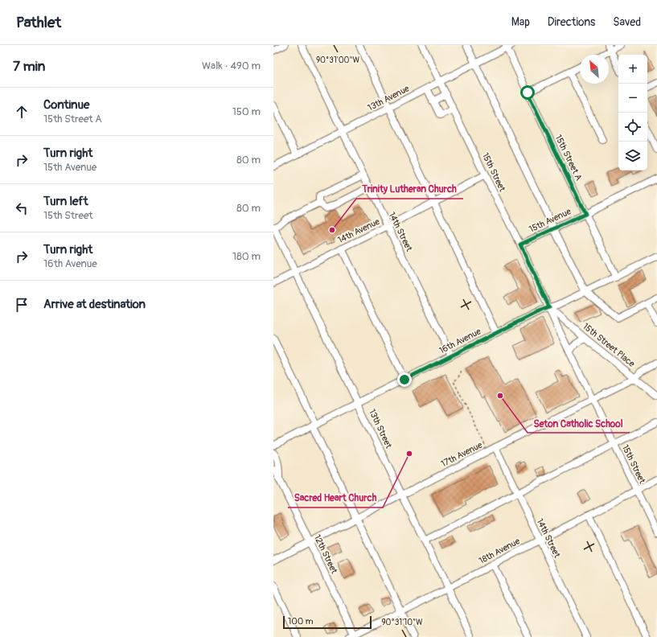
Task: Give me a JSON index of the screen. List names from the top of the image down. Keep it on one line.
{"streets":{"street":["13th Avenue","15th Street A","15th Street","15th Avenue","14th Avenue","14th Street","16th Avenue","15th Street Place","13th Street","17th Avenue","18th Avenue","12th Street"]},"crossings":[["13th Avenue","15th Street A"],["13th Avenue","15th Street"],["13th Avenue","14th Street"],["15th Street A","15th Avenue"],["15th Street A","16th Avenue"],["15th Street","15th Avenue"],["15th Street","14th Avenue"],["15th Street","16th Avenue"],["15th Street","15th Street Place"],["15th Street","17th Avenue"],["15th Street","18th Avenue"],["14th Avenue","14th Street"],["14th Avenue","13th Street"],["14th Street","16th Avenue"],["14th Street","17th Avenue"],["14th Street","18th Avenue"],["16th Avenue","15th Street Place"],["16th Avenue","13th Street"],["15th Street Place","17th Avenue"],["13th Street","17th Avenue"],["13th Street","18th Avenue"],["17th Avenue","12th Street"],["18th Avenue","12th Street"]],"places":["Trinity Lutheran Church","Seton Catholic School","Sacred Heart Church"],"scale_bar":"100 m","north":"top left","page":{"header":"Pathlet","nav":["Map","Directions","Saved"],"heading":["7 min","Walk · 490 m"],"map_buttons":["+","−"],"list":[["Continue","15th Street A","150 m"],["Turn right","15th Avenue","80 m"],["Turn left","15th Street","80 m"],["Turn right","16th Avenue","180 m"],"Arrive at destination"],"scale":"100 m"},"coordinates":["90°31'00\"W","90°31'10\"W"]}
